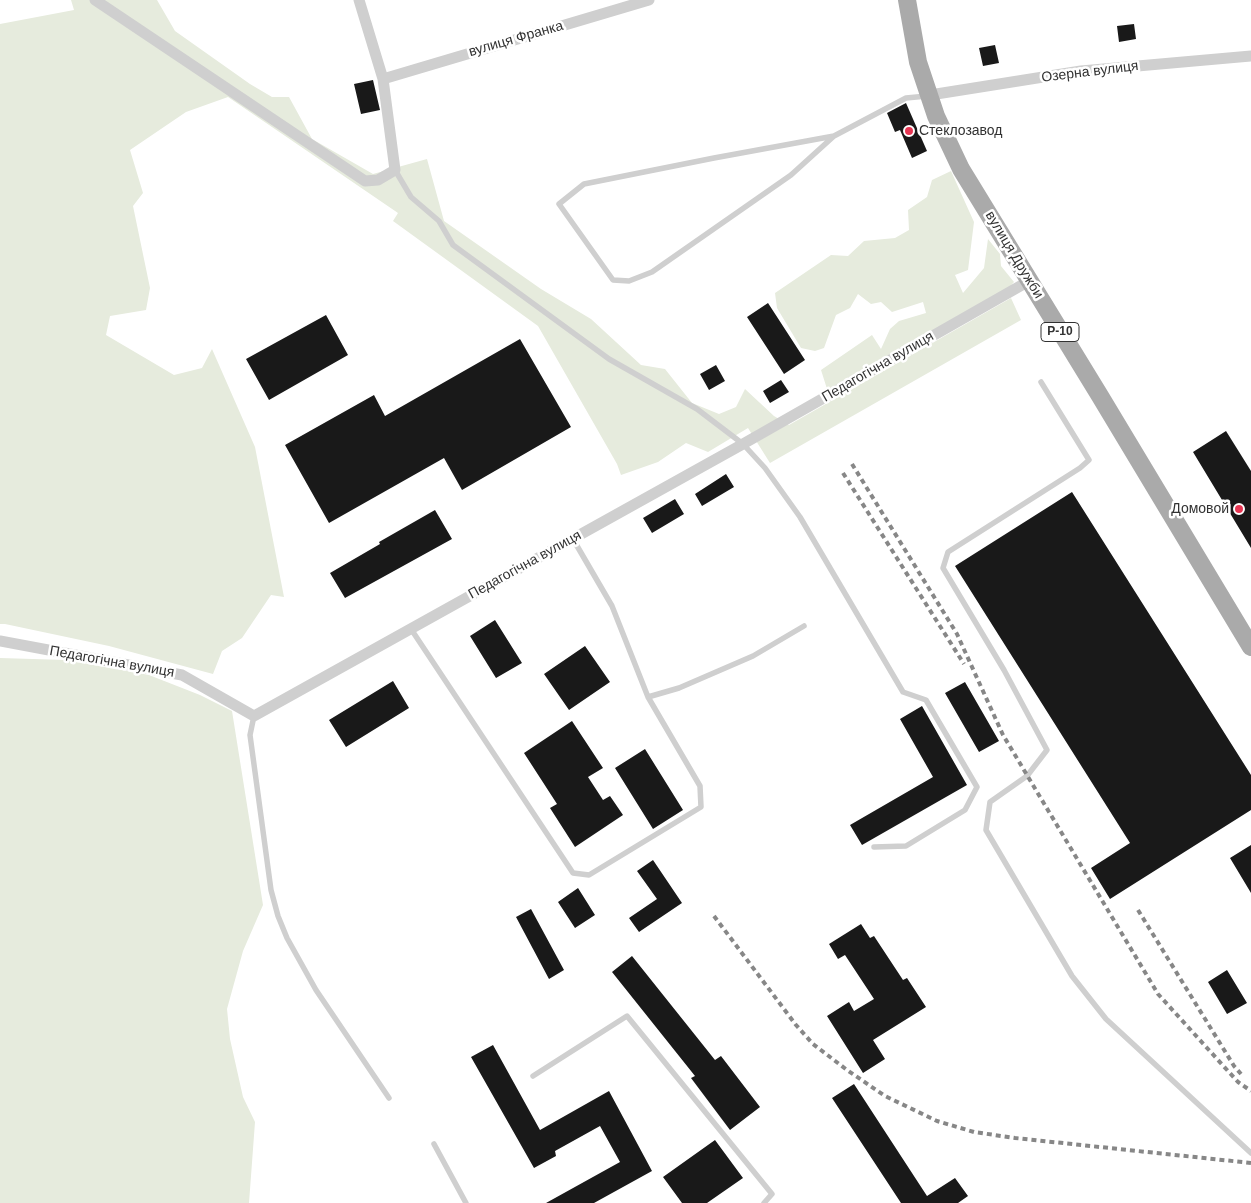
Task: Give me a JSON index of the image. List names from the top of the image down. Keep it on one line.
{"streets":{"main road":["вулиця Дружби","Р-10"],"street":["вулиця Франка","Озерна вулиця","Педагогічна вулиця"]},"crossings":[["Озерна вулиця","вулиця Дружби"],["вулиця Дружби","Педагогічна вулиця"]],"places":["Стеклозавод","Домовой"]}
